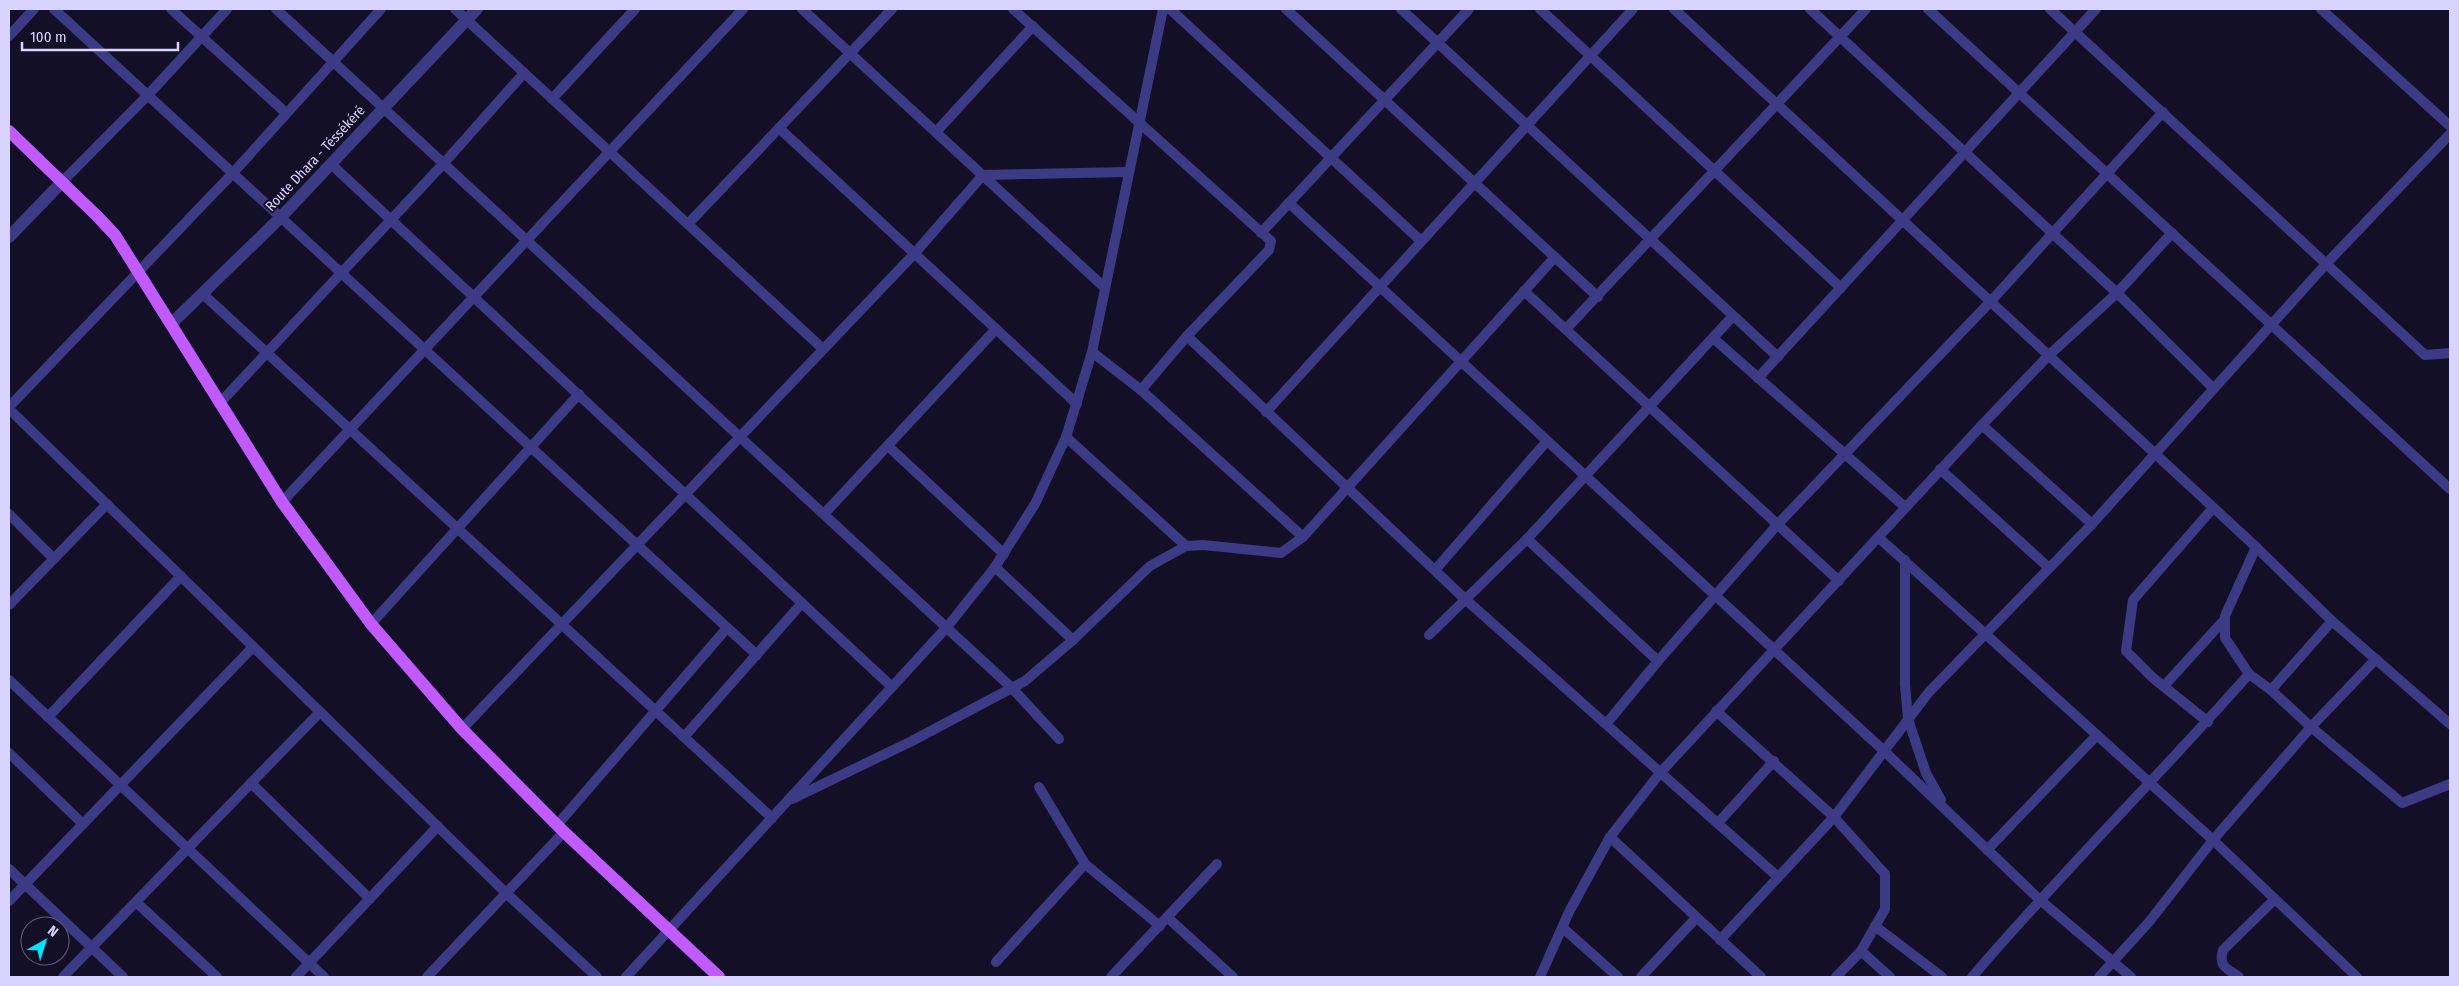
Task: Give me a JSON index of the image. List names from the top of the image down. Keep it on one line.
{"streets":{"street":["Route Dhara - Téssékéré"]},"scale_bar":"100 m","north":"top right"}
